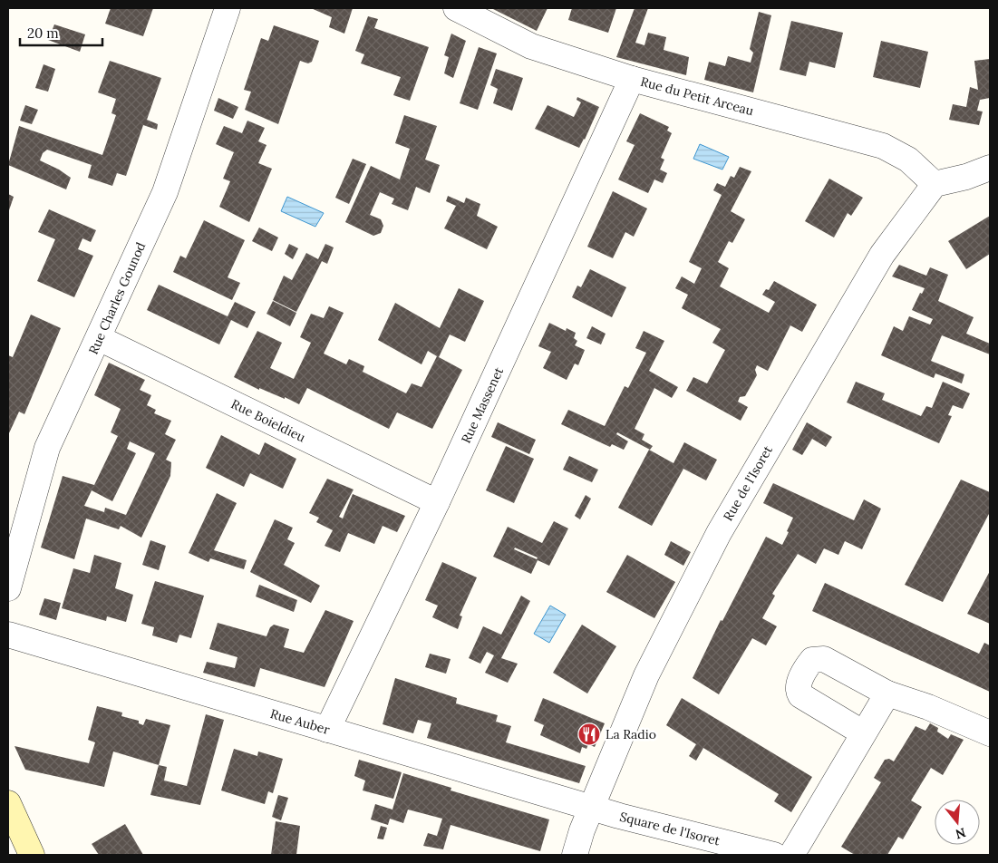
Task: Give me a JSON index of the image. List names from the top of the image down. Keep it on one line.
{"streets":{"street":["Rue du Petit Arceau","Rue Charles Gounod","Rue Massenet","Rue Boieldieu","Rue de l'Isoret","Rue Auber","Square de l'Isoret"]},"crossings":[["Rue du Petit Arceau","Rue Massenet"],["Rue du Petit Arceau","Rue de l'Isoret"],["Rue Charles Gounod","Rue Boieldieu"],["Rue Massenet","Rue Boieldieu"],["Rue Massenet","Rue Auber"],["Rue de l'Isoret","Rue Auber"],["Rue de l'Isoret","Square de l'Isoret"],["Rue Auber","Square de l'Isoret"]],"places":{"restaurant":["La Radio"]},"scale_bar":"20 m","north":"bottom"}
